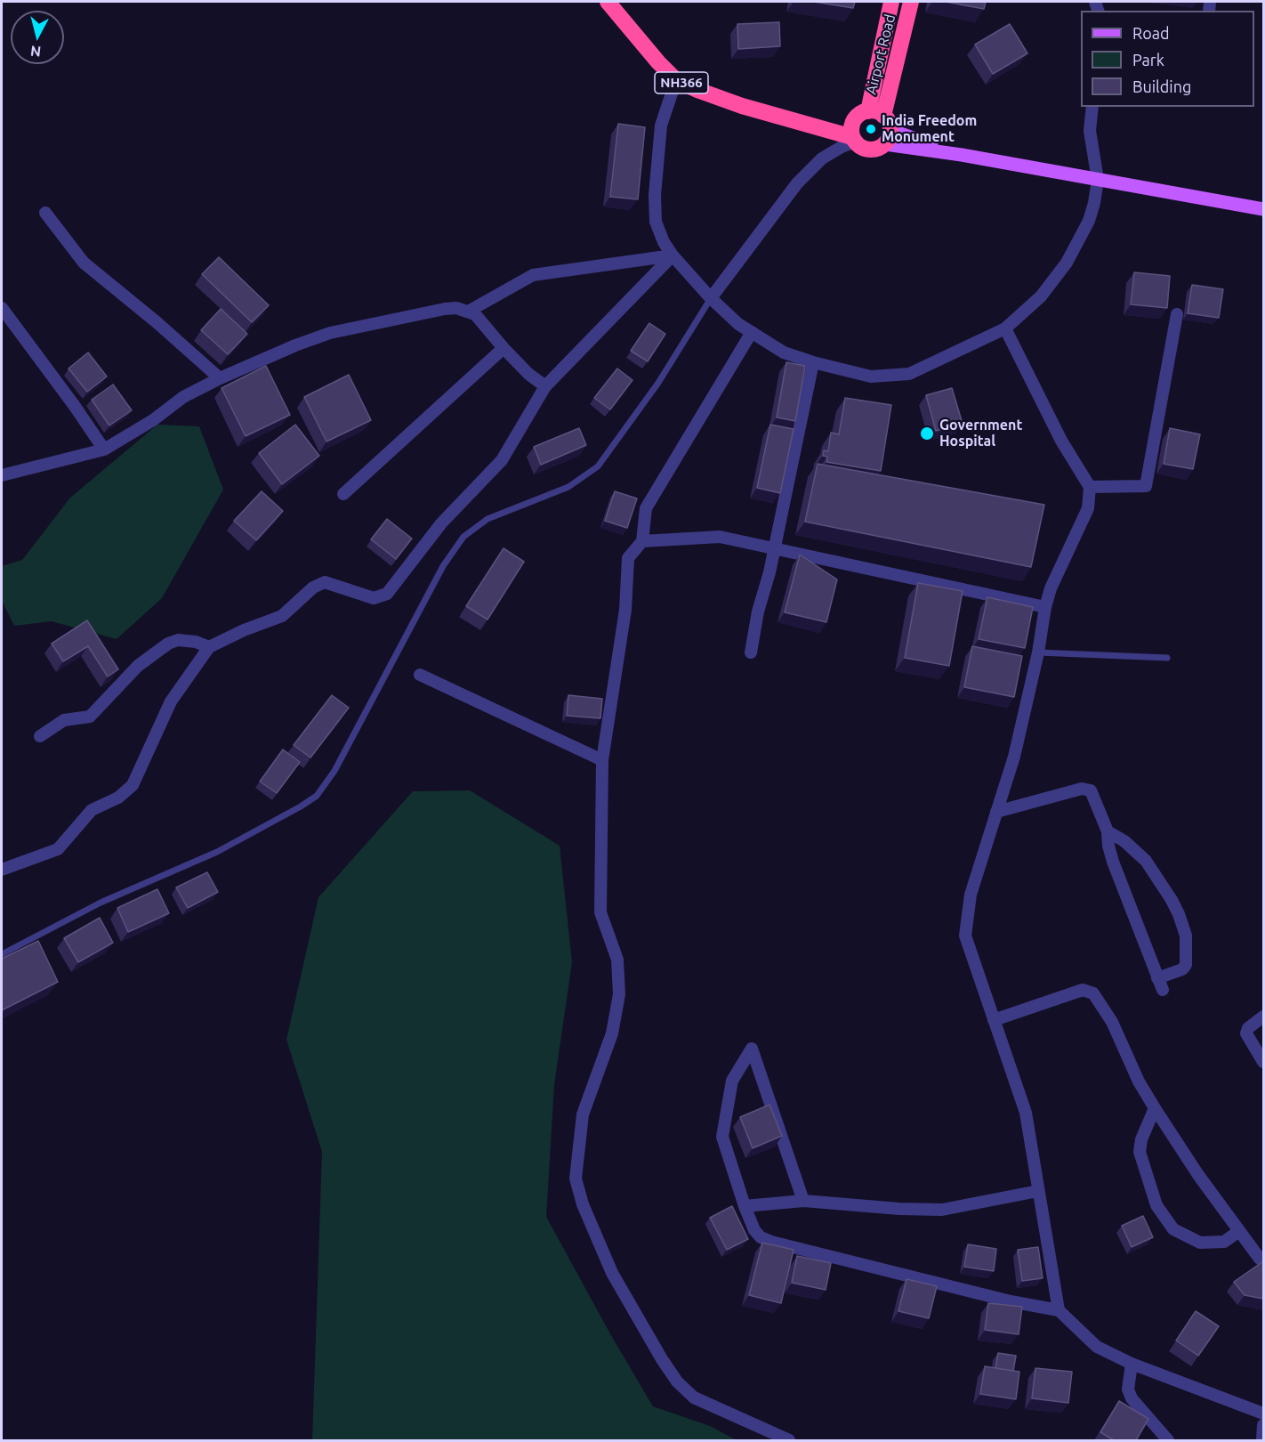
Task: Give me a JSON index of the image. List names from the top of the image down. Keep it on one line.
{"streets":{"highway":["Airport Road","NH366"]},"crossings":[["Airport Road","NH366"]],"places":["India Freedom Monument","Government Hospital"],"legend":["Road","Park","Building"],"north":"bottom"}
